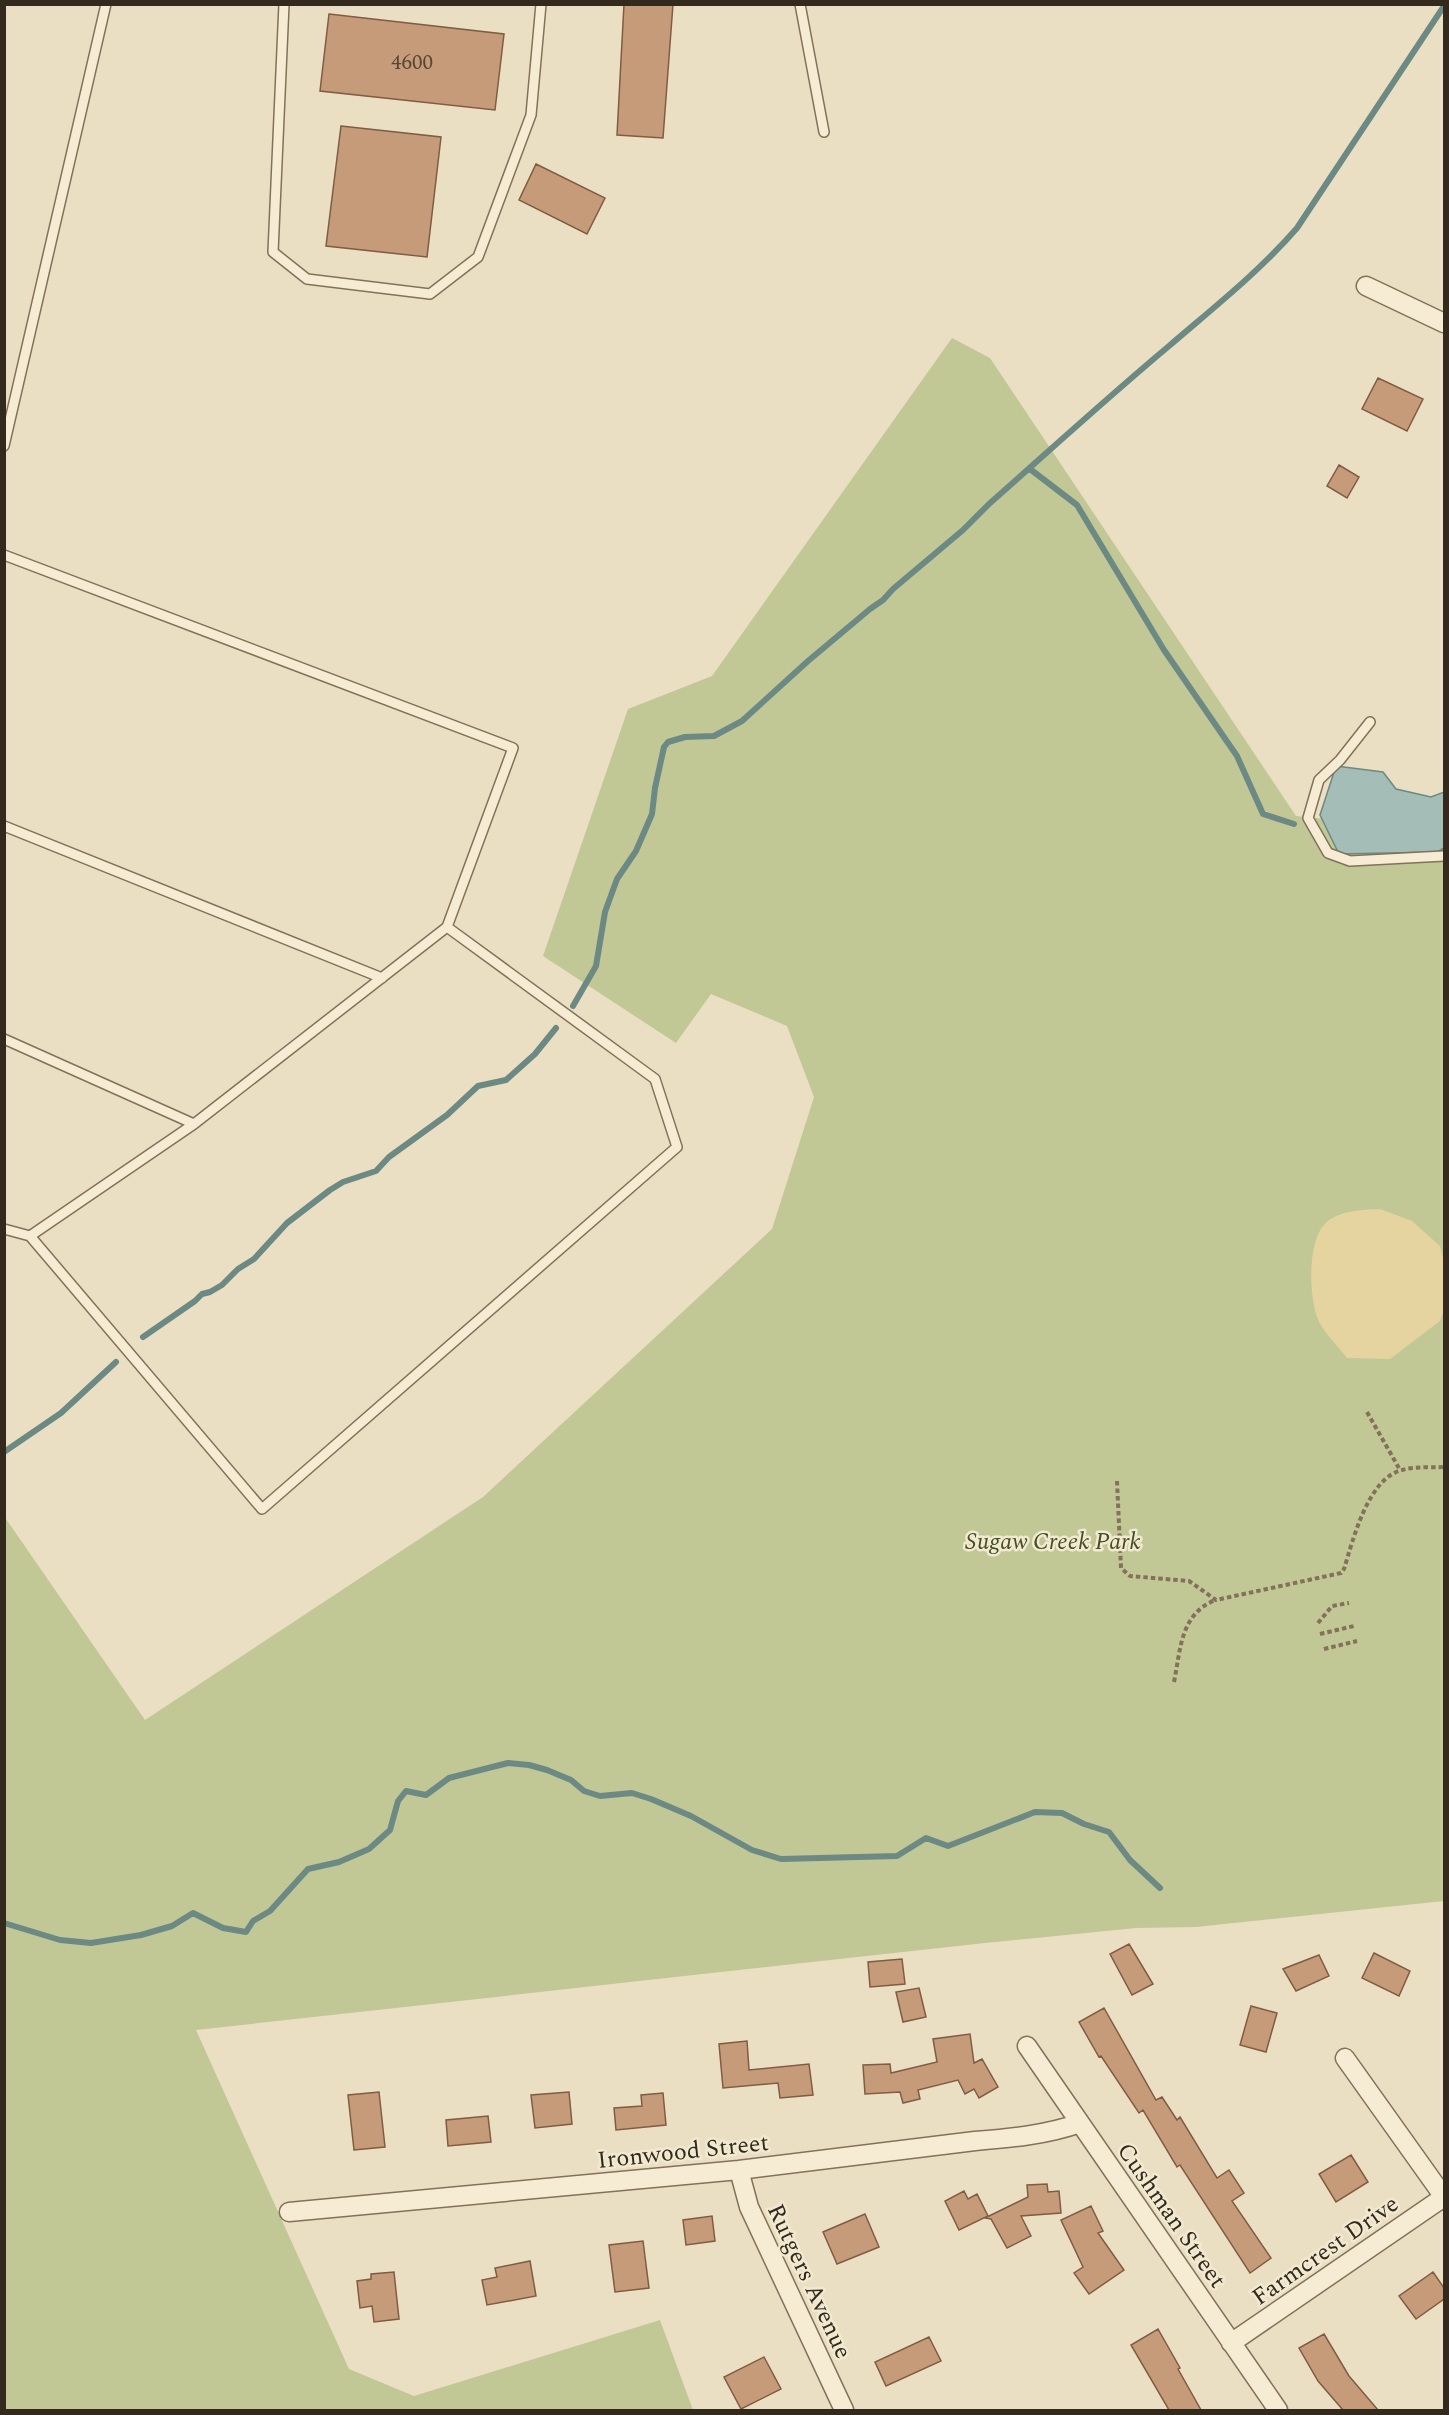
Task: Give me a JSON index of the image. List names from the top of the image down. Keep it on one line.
{"streets":{"street":["Ironwood Street","Cushman Street","Farmcrest Drive","Rutgers Avenue"]},"crossings":[["Ironwood Street","Cushman Street"],["Ironwood Street","Rutgers Avenue"],["Cushman Street","Farmcrest Drive"]],"parks":["Sugaw Creek Park"],"house_numbers":["4600"]}
